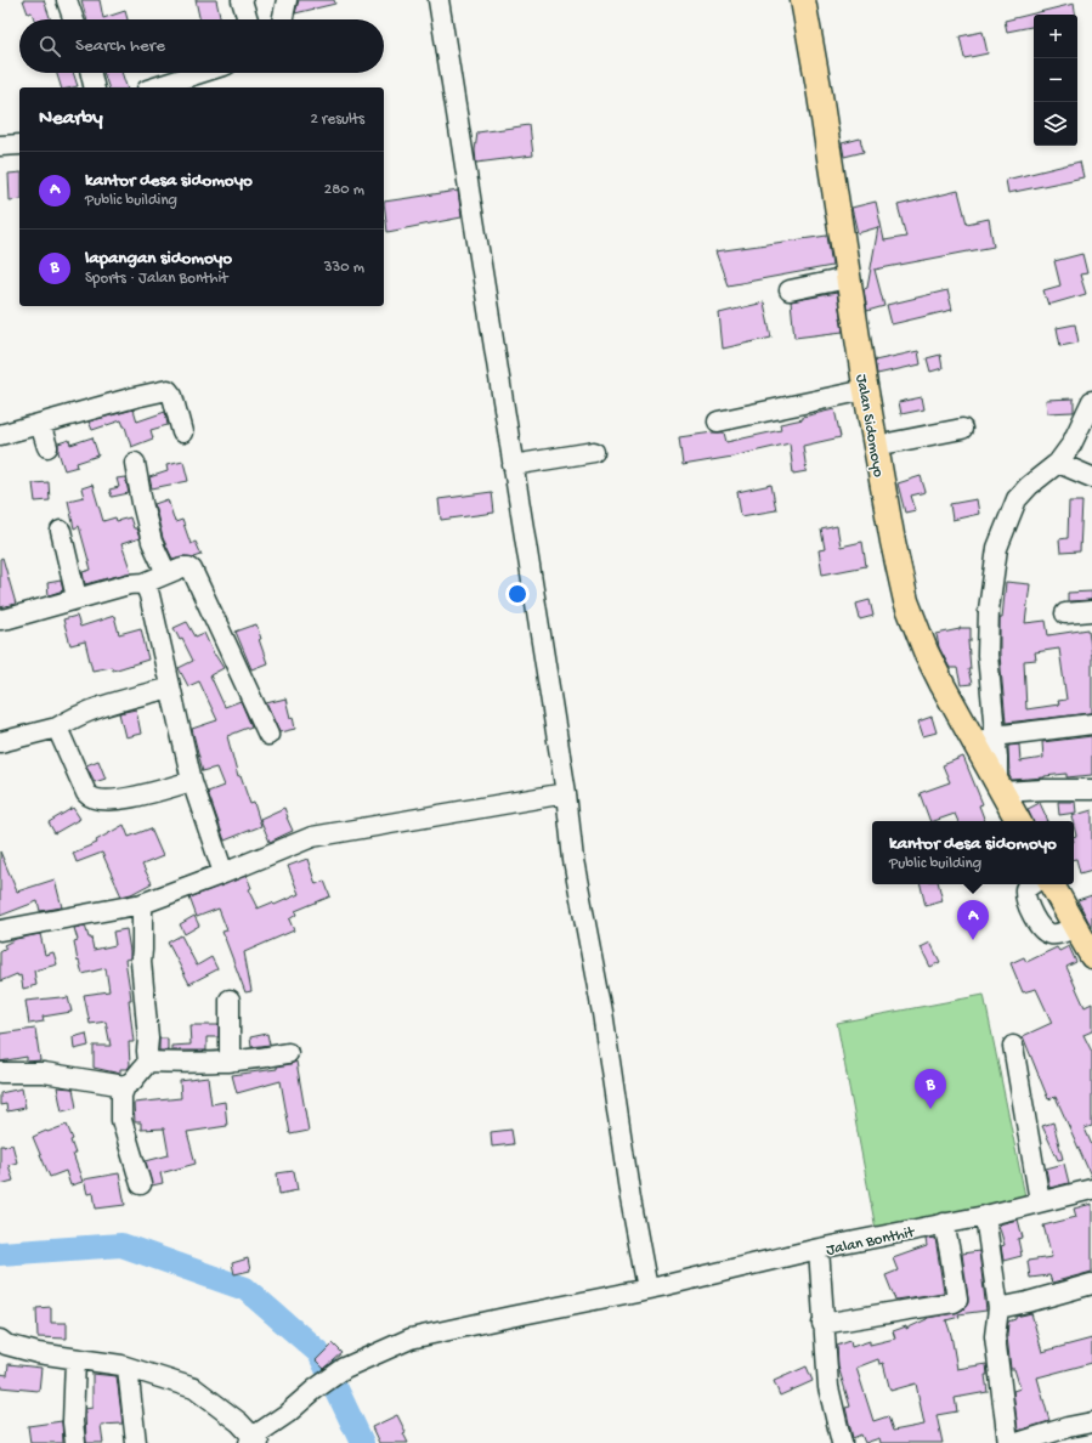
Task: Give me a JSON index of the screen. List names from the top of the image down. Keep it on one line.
{"streets":{"main road":["Jalan Sidomoyo"],"street":["Jalan Bonthit"]},"page":{"map_buttons":["+","−"],"search":"Search here","heading":["Nearby","2 results"],"list":[{"mark":"A","name":"kantor desa sidomoyo","note":"Public building","value":"280 m"},{"mark":"B","name":"lapangan sidomoyo","note":"Sports · Jalan Bonthit","value":"330 m"}],"popup":["kantor desa sidomoyo","Public building"],"pins":["A","B"]}}
